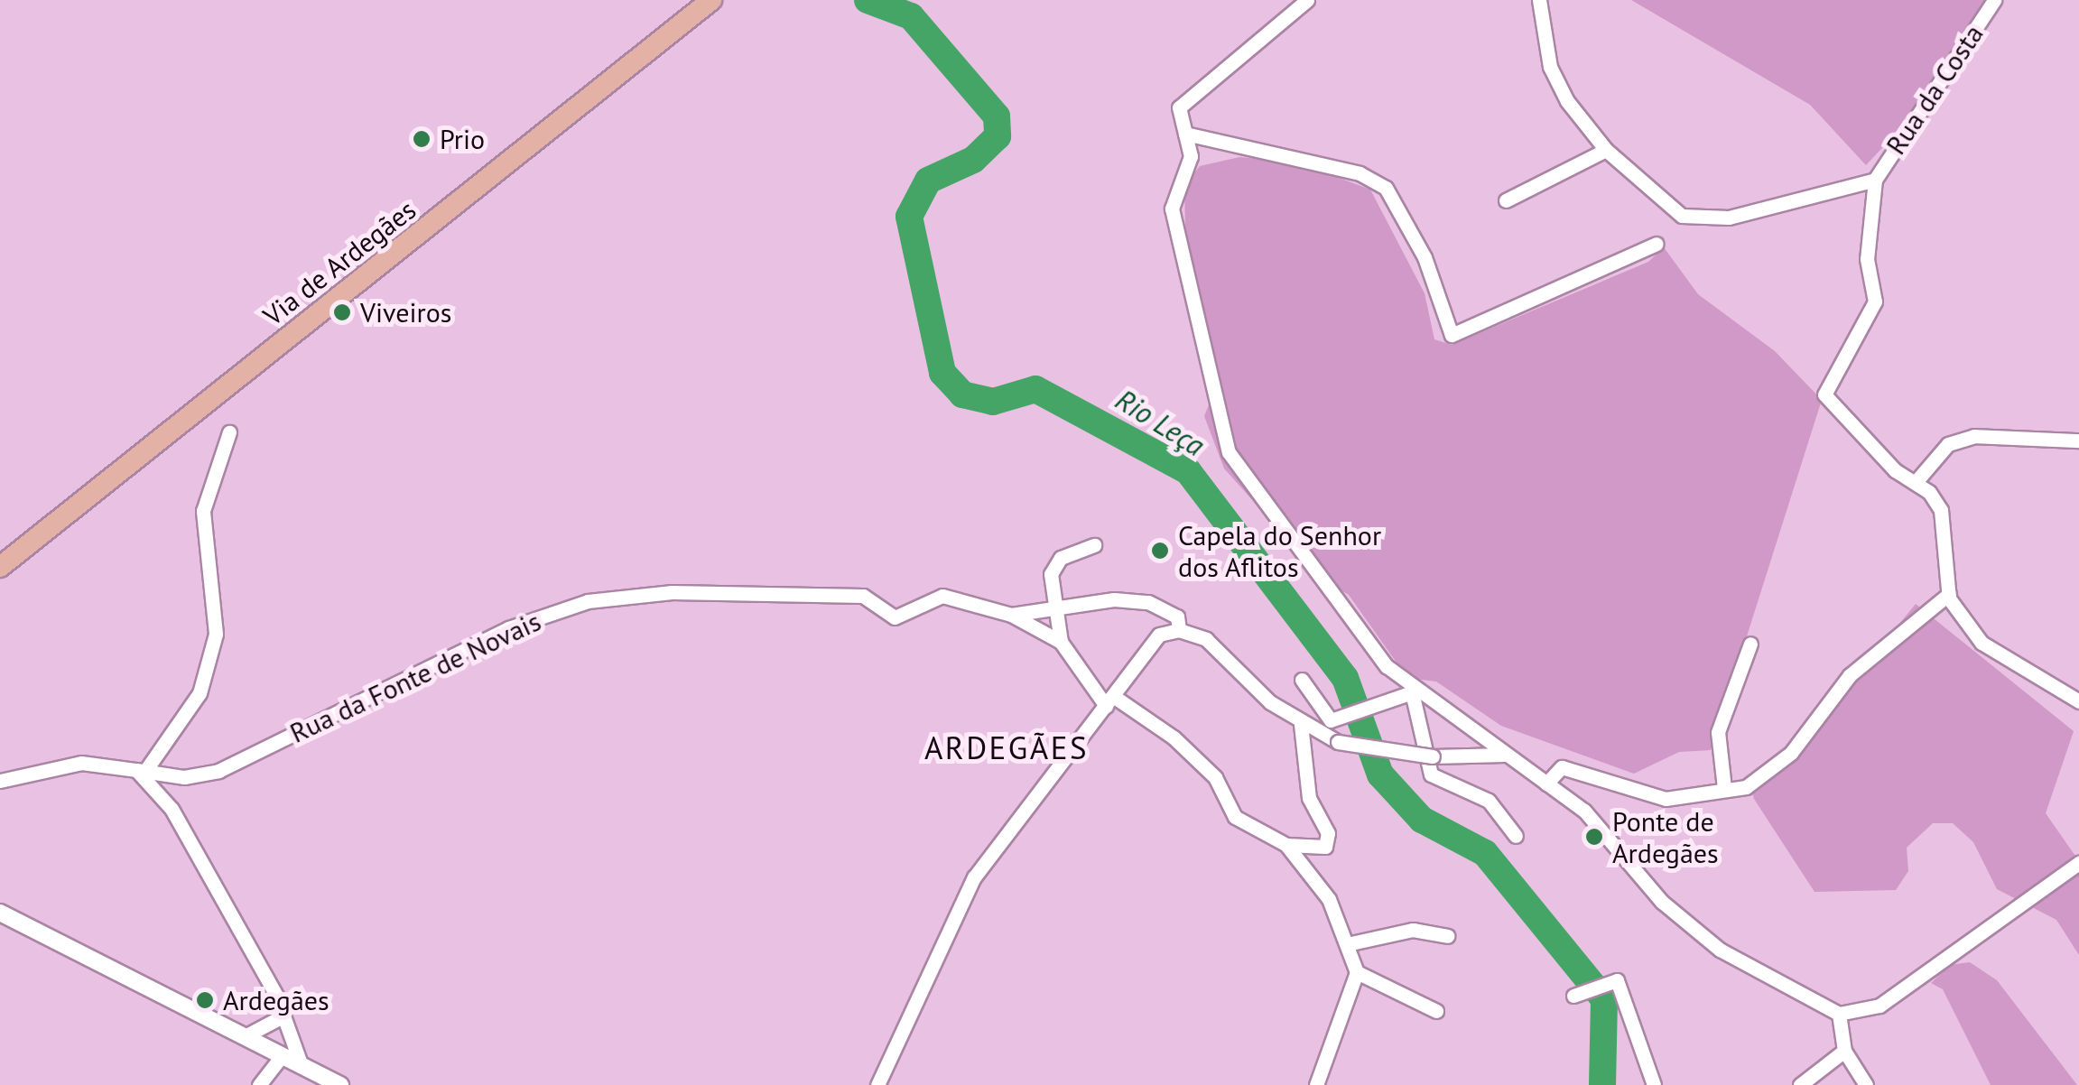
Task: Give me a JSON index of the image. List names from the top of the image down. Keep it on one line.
{"streets":{"main road":["Via de Ardegães"],"street":["Rua da Costa","Rua da Fonte de Novais"]},"districts":["ARDEGÃES"],"water":["Rio Leça"],"places":["Prio","Viveiros","Capela do Senhor dos Aflitos","Ponte de Ardegães","Ardegães"]}
